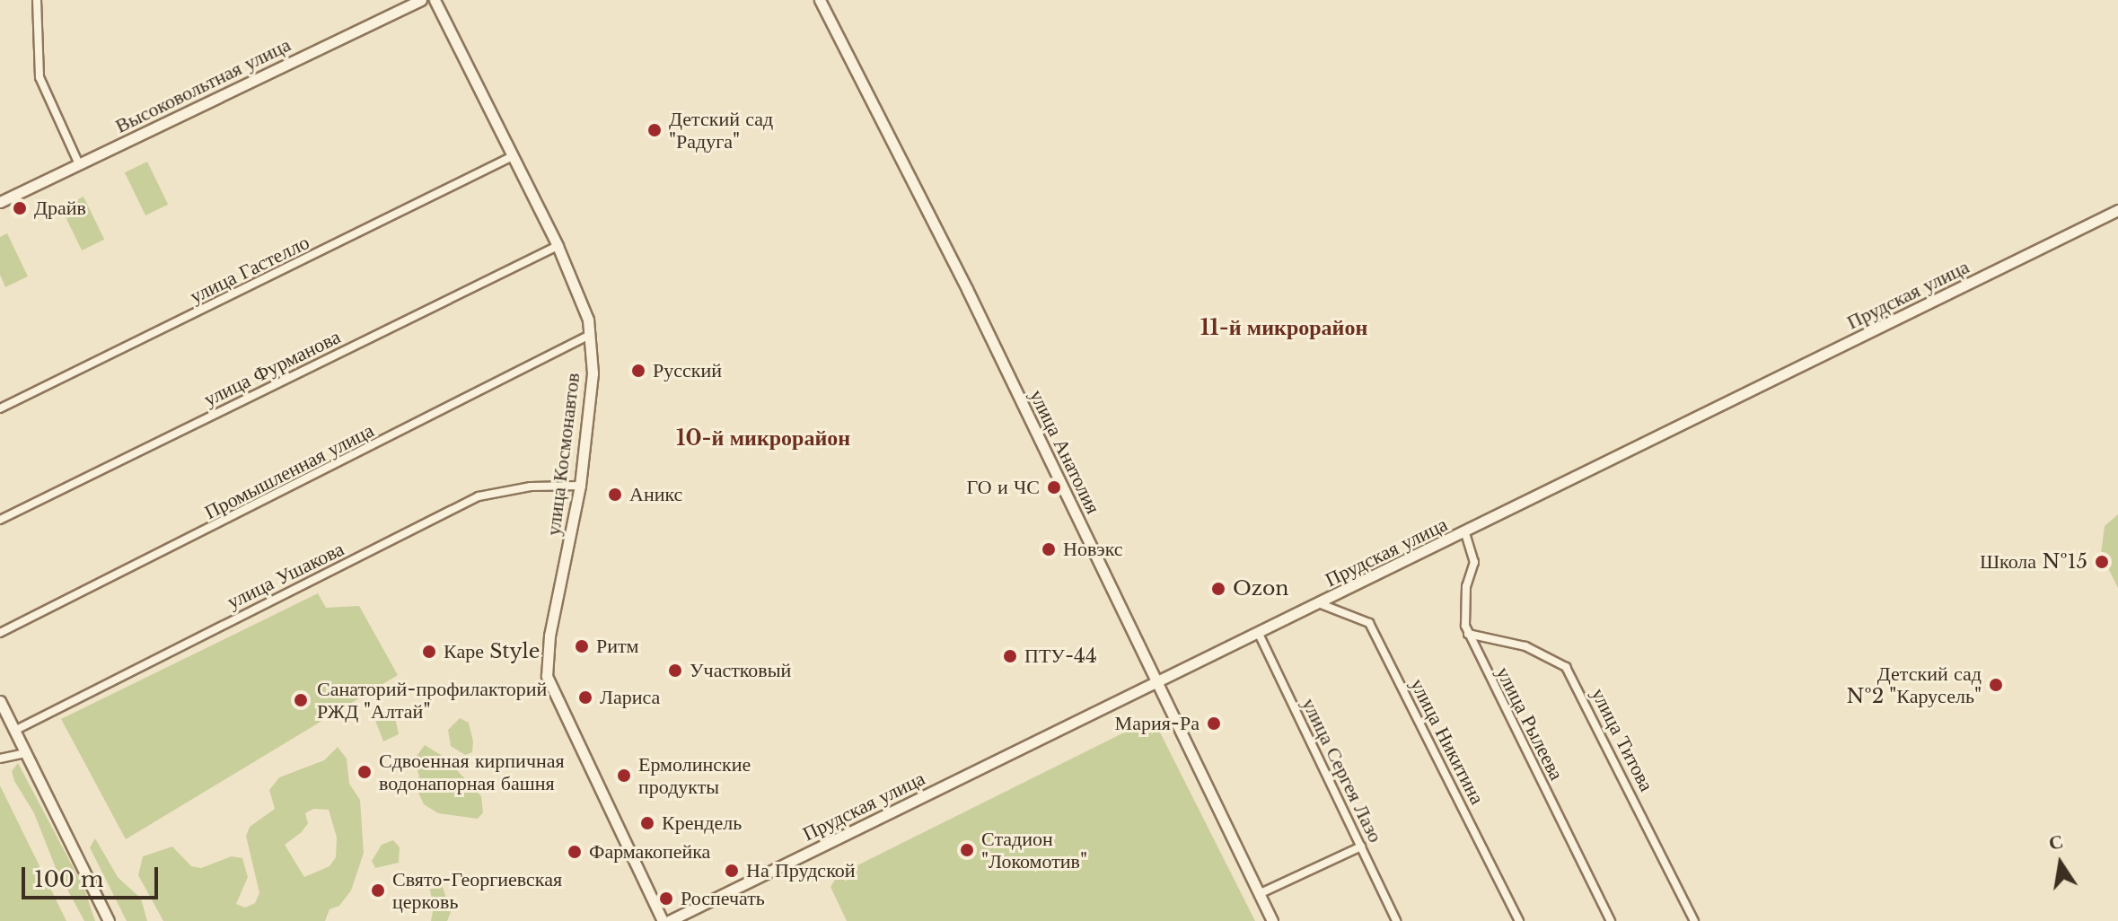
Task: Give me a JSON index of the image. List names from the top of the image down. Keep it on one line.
{"streets":{"street":["Высоковольтная улица","улица Гастелло","Прудская улица","улица Фурманова","улица Анатолия","улица Космонавтов","Промышленная улица","улица Ушакова","улица Рылеева","улица Титова","улица Никитина","улица Сергея Лазо"]},"crossings":[["улица Гастелло","улица Космонавтов"],["Прудская улица","улица Анатолия"],["Прудская улица","улица Рылеева"],["Прудская улица","улица Никитина"],["Прудская улица","улица Сергея Лазо"],["улица Фурманова","улица Космонавтов"],["улица Космонавтов","Промышленная улица"],["улица Космонавтов","улица Ушакова"],["улица Рылеева","улица Титова"]],"districts":["11-й микрорайон","10-й микрорайон"],"places":["Детский сад \"Радуга\"","Драйв","Русский","ГО и ЧС","Аникс","Новэкс","Школа №15","Ozon","Ритм","Каре Style","ПТУ-44","Участковый","Детский сад №2 \"Карусель\"","Лариса","Санаторий-профилакторий РЖД \"Алтай\"","Мария-Ра","Сдвоенная кирпичная водонапорная башня","Ермолинские продукты","Крендель","Стадион \"Локомотив\"","Фармакопейка","На Прудской","Свято-Георгиевская церковь","Роспечать"],"scale_bar":"100 m","north":"top"}
